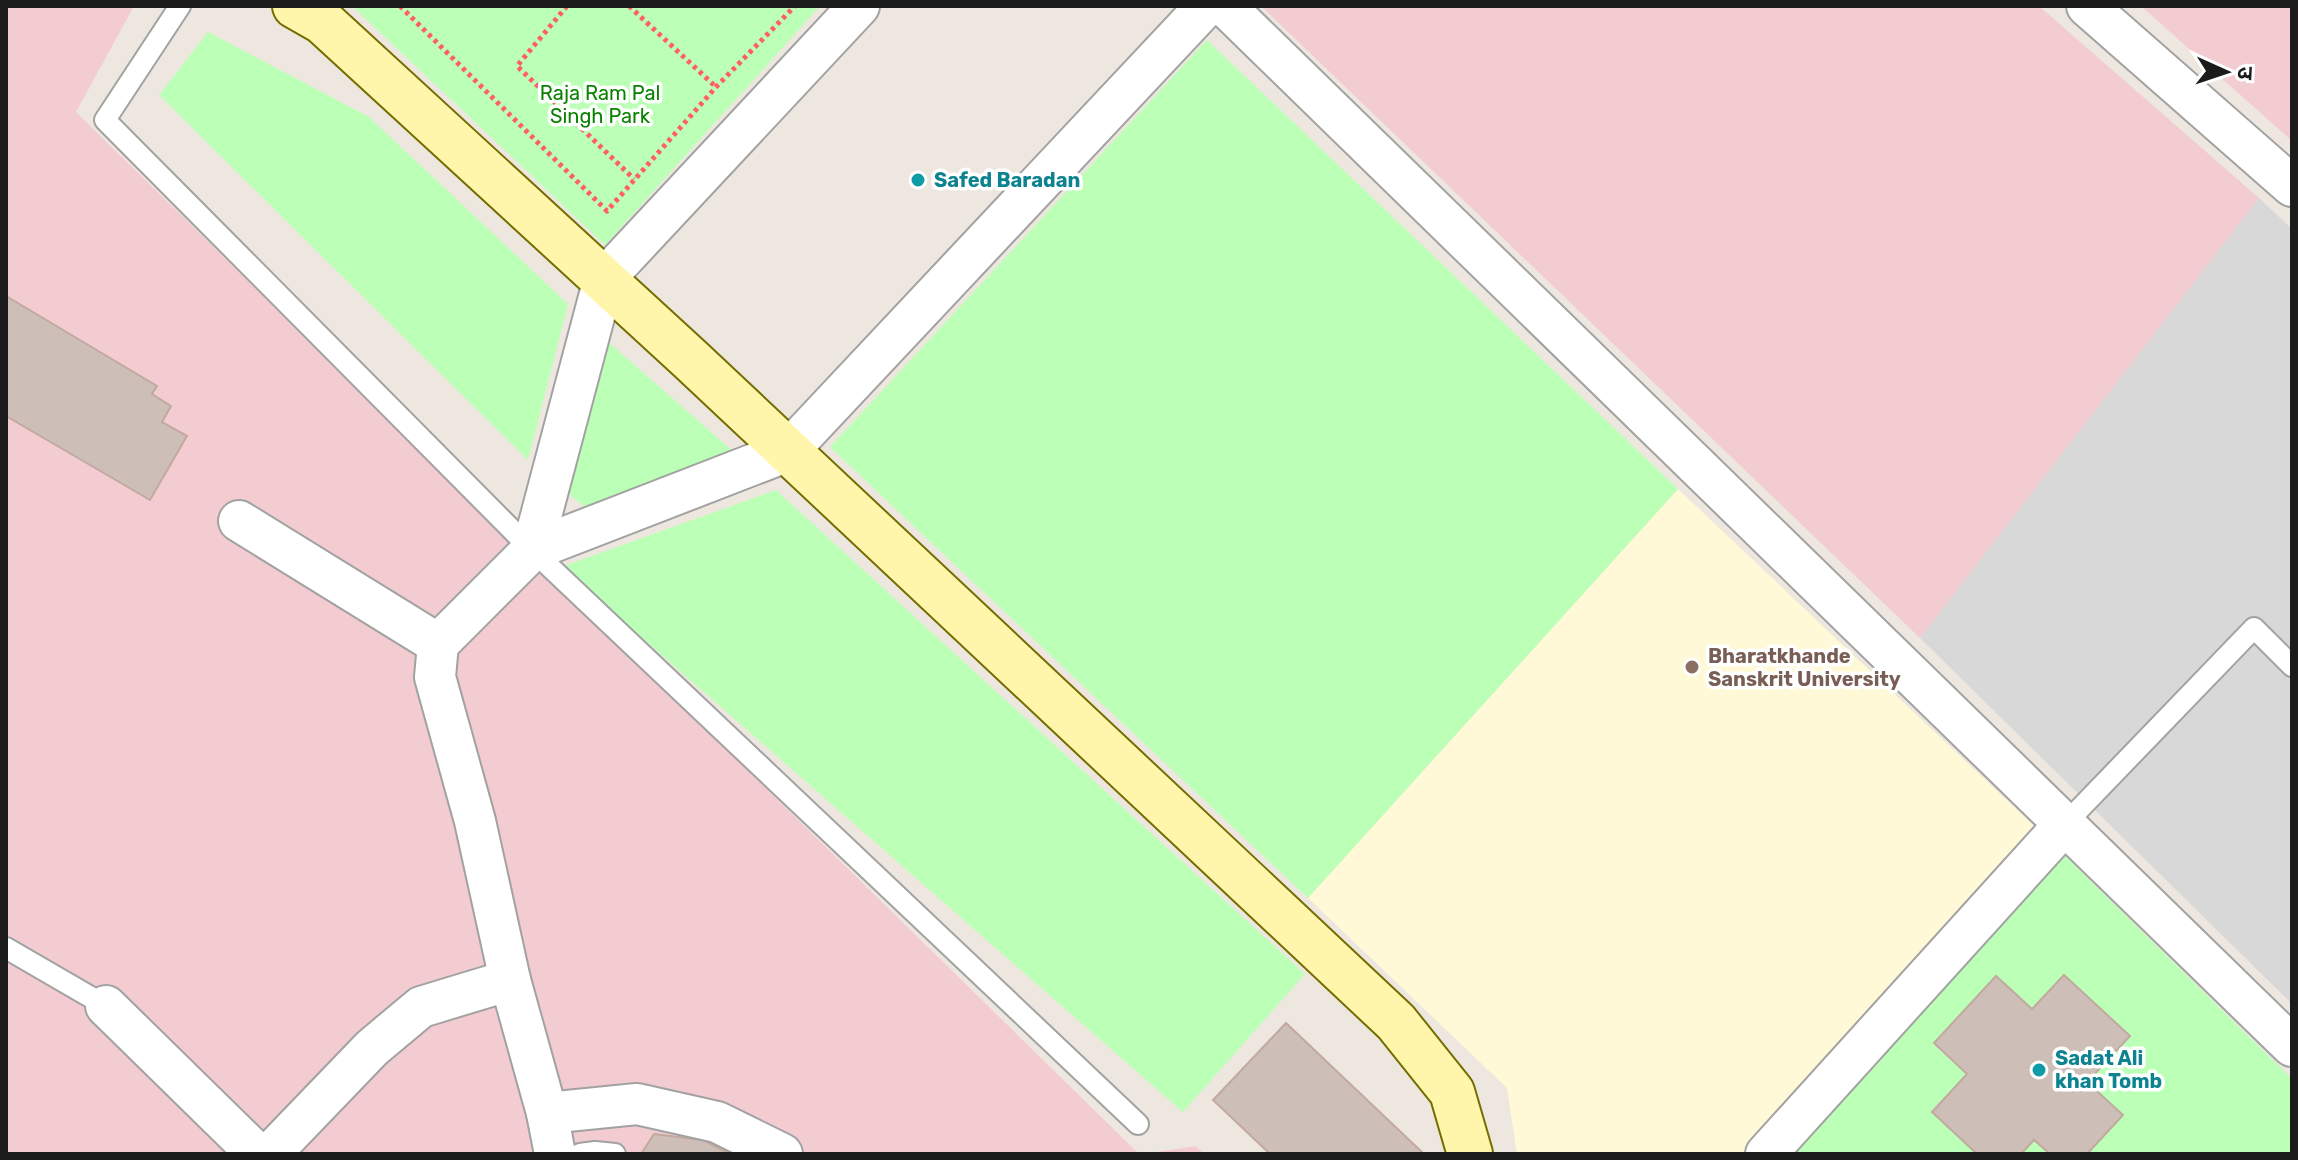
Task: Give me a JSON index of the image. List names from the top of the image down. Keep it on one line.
{"parks":["Raja Ram Pal Singh Park"],"places":["Safed Baradan","Bharatkhande Sanskrit University","Sadat Ali khan Tomb"],"north":"right"}
